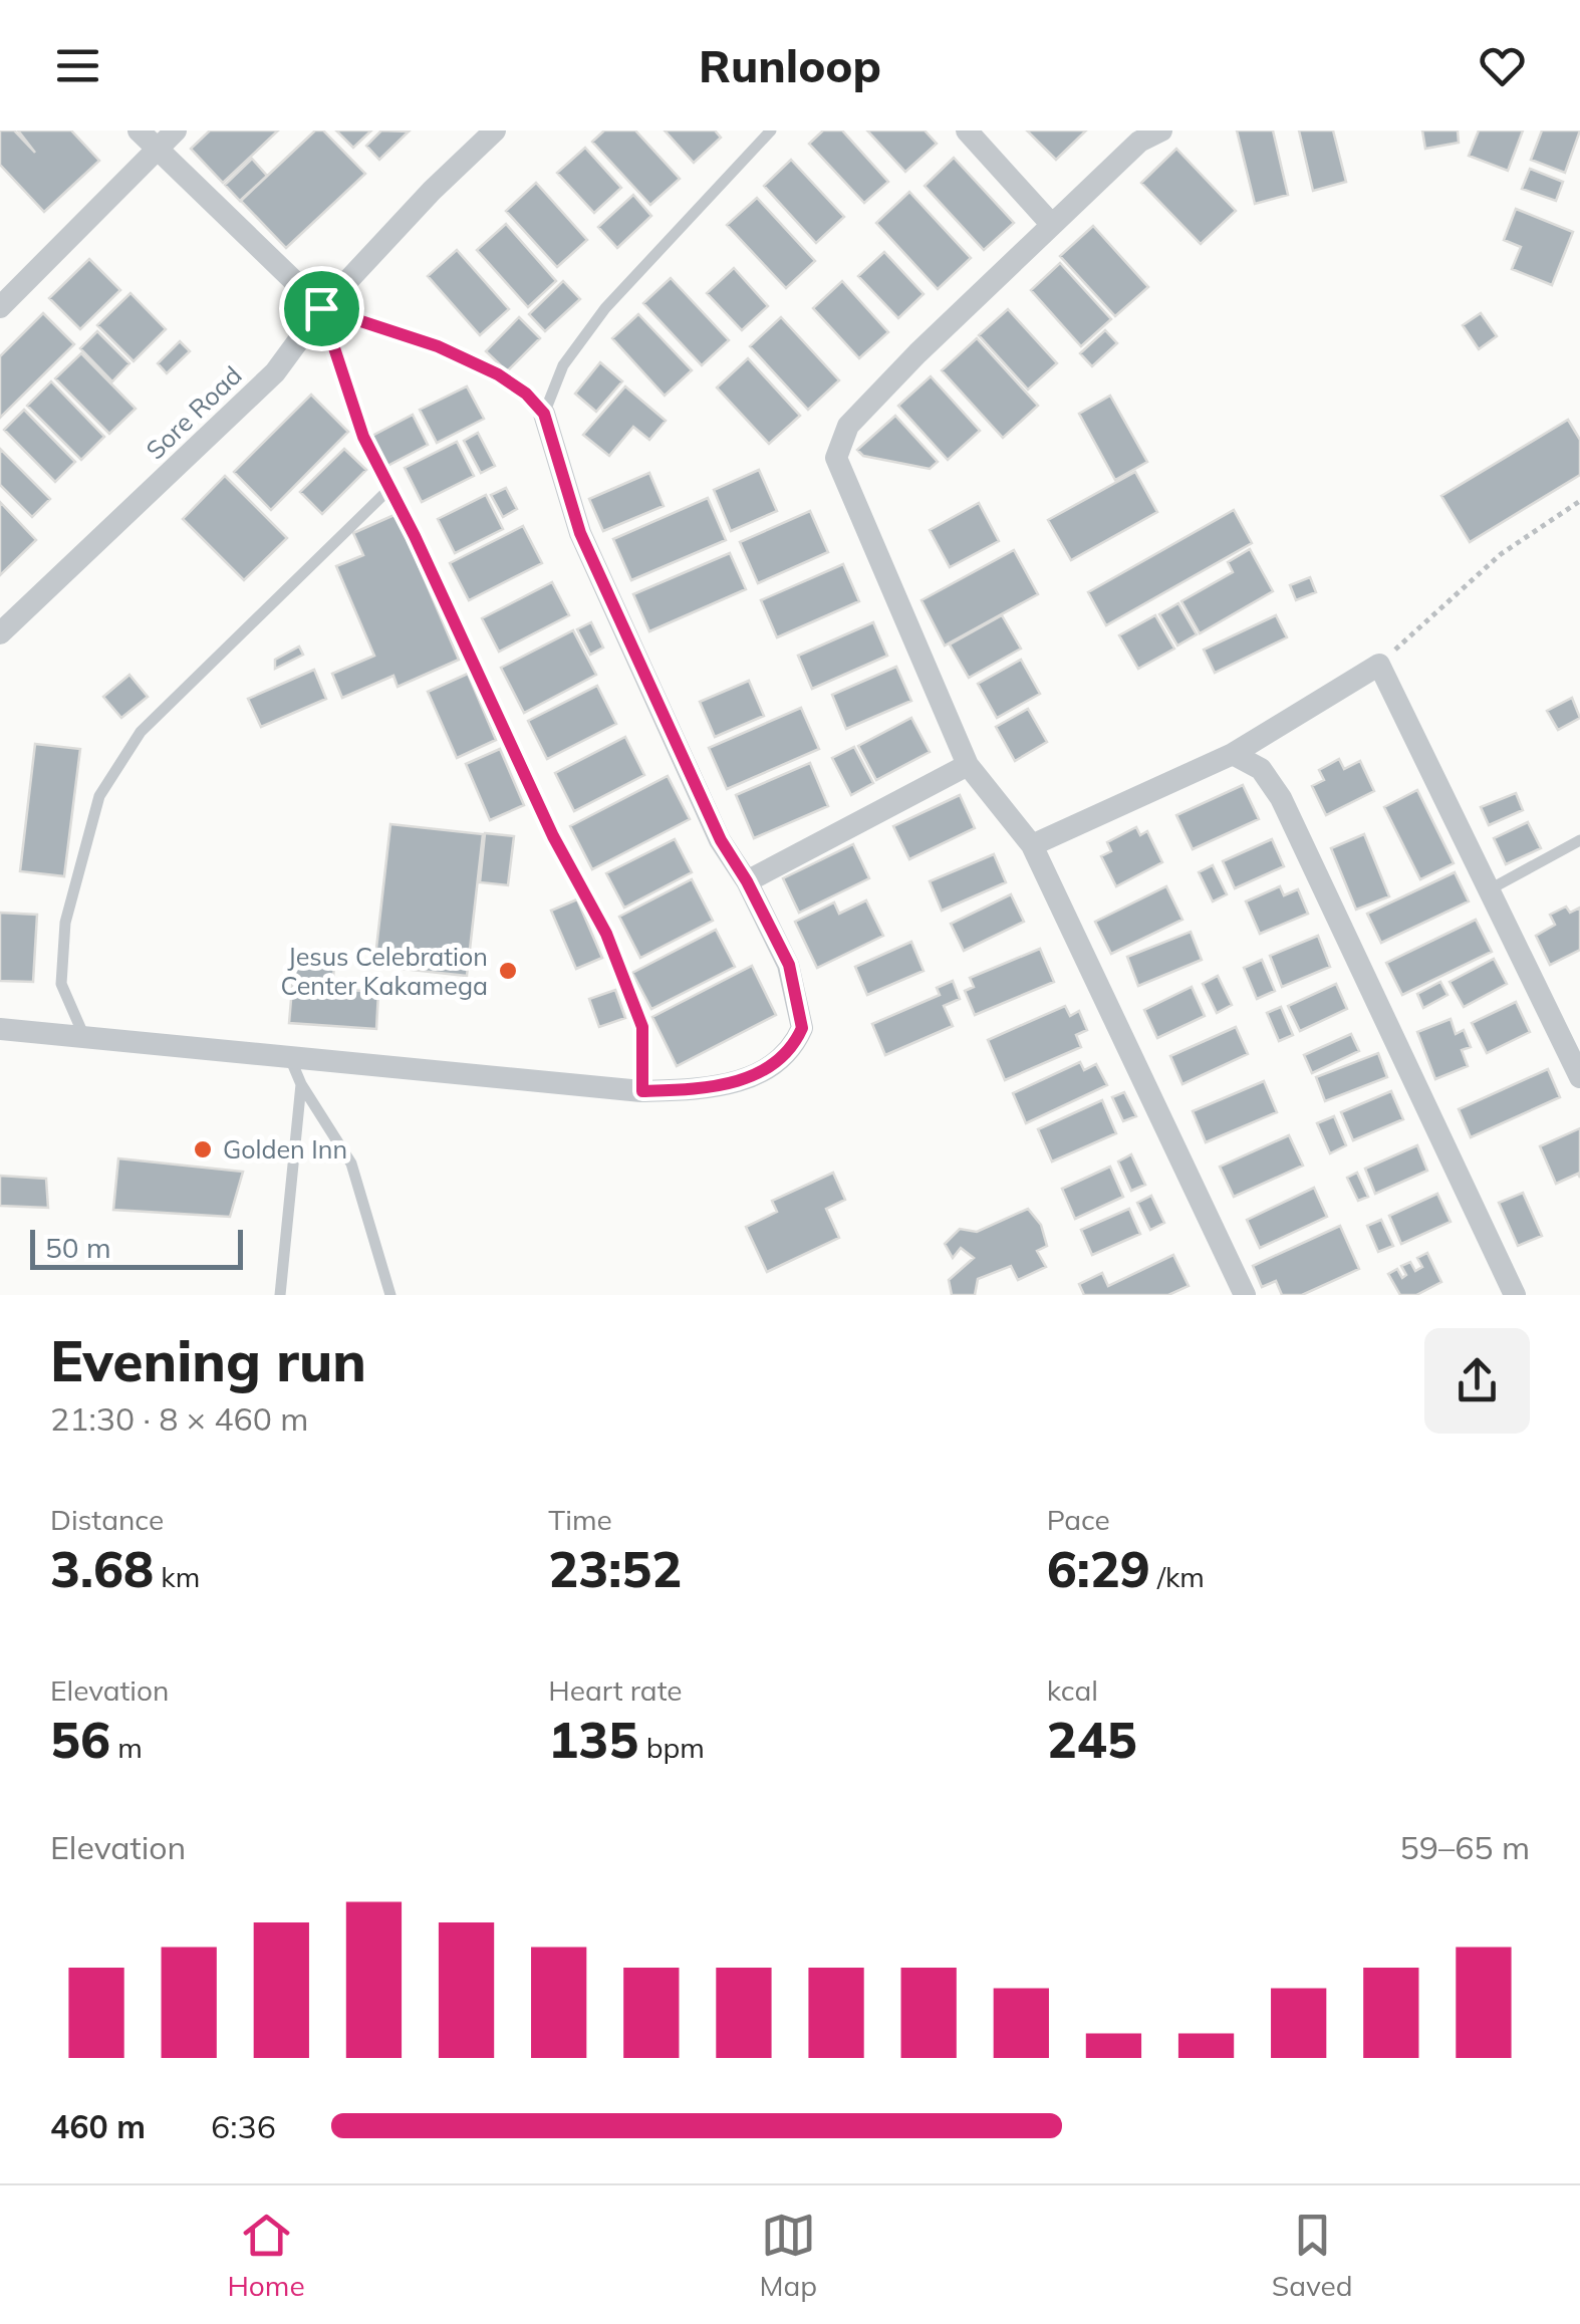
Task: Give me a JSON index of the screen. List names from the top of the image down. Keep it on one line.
{"streets":{"street":["Sore Road"]},"places":["Jesus Celebration Center Kakamega","Golden Inn"],"scale_bar":"50 m","page":{"header":"Runloop","scale":"50 m","heading":["Evening run","21:30 · 8 × 460 m"],"stats":[["Distance","3.68 km"],["Time","23:52"],["Pace","6:29 /km"],["Elevation","56 m"],["Heart rate","135 bpm"],["kcal","245"]],"chart":["Elevation","59–65 m"],"list":[{"name":"460 m","note":"6:36"}],"tabs":["Home","Map","Saved"]}}
